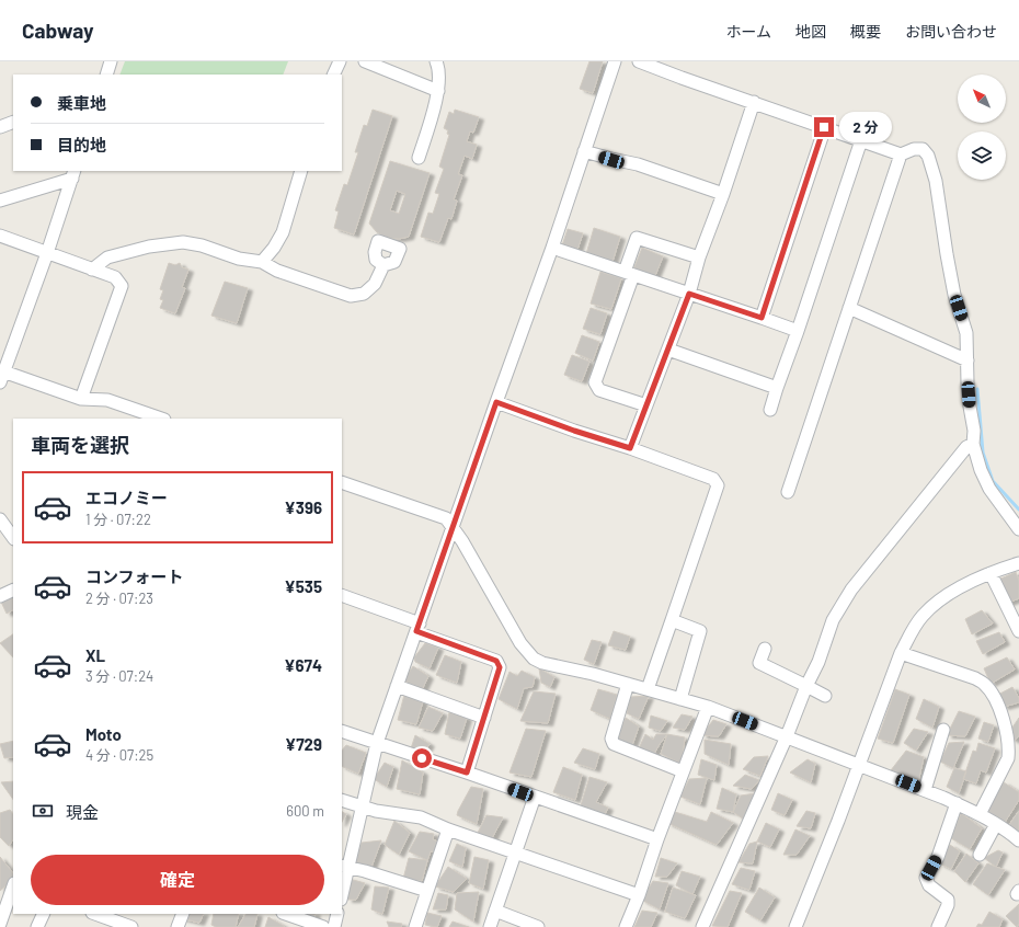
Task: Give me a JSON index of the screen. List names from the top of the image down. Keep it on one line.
{"north":"top left","page":{"header":"Cabway","nav":["ホーム","地図","概要","お問い合わせ"],"banner":["乗車地","目的地"],"bubble":"2 分","heading":"車両を選択","list":[{"name":"エコノミー","note":"1 分 · 07:22","value":"¥396"},{"name":"コンフォート","note":"2 分 · 07:23","value":"¥535"},{"name":"XL","note":"3 分 · 07:24","value":"¥674"},{"name":"Moto","note":"4 分 · 07:25","value":"¥729"}],"pay":["現金","600 m"],"buttons":"確定"}}
